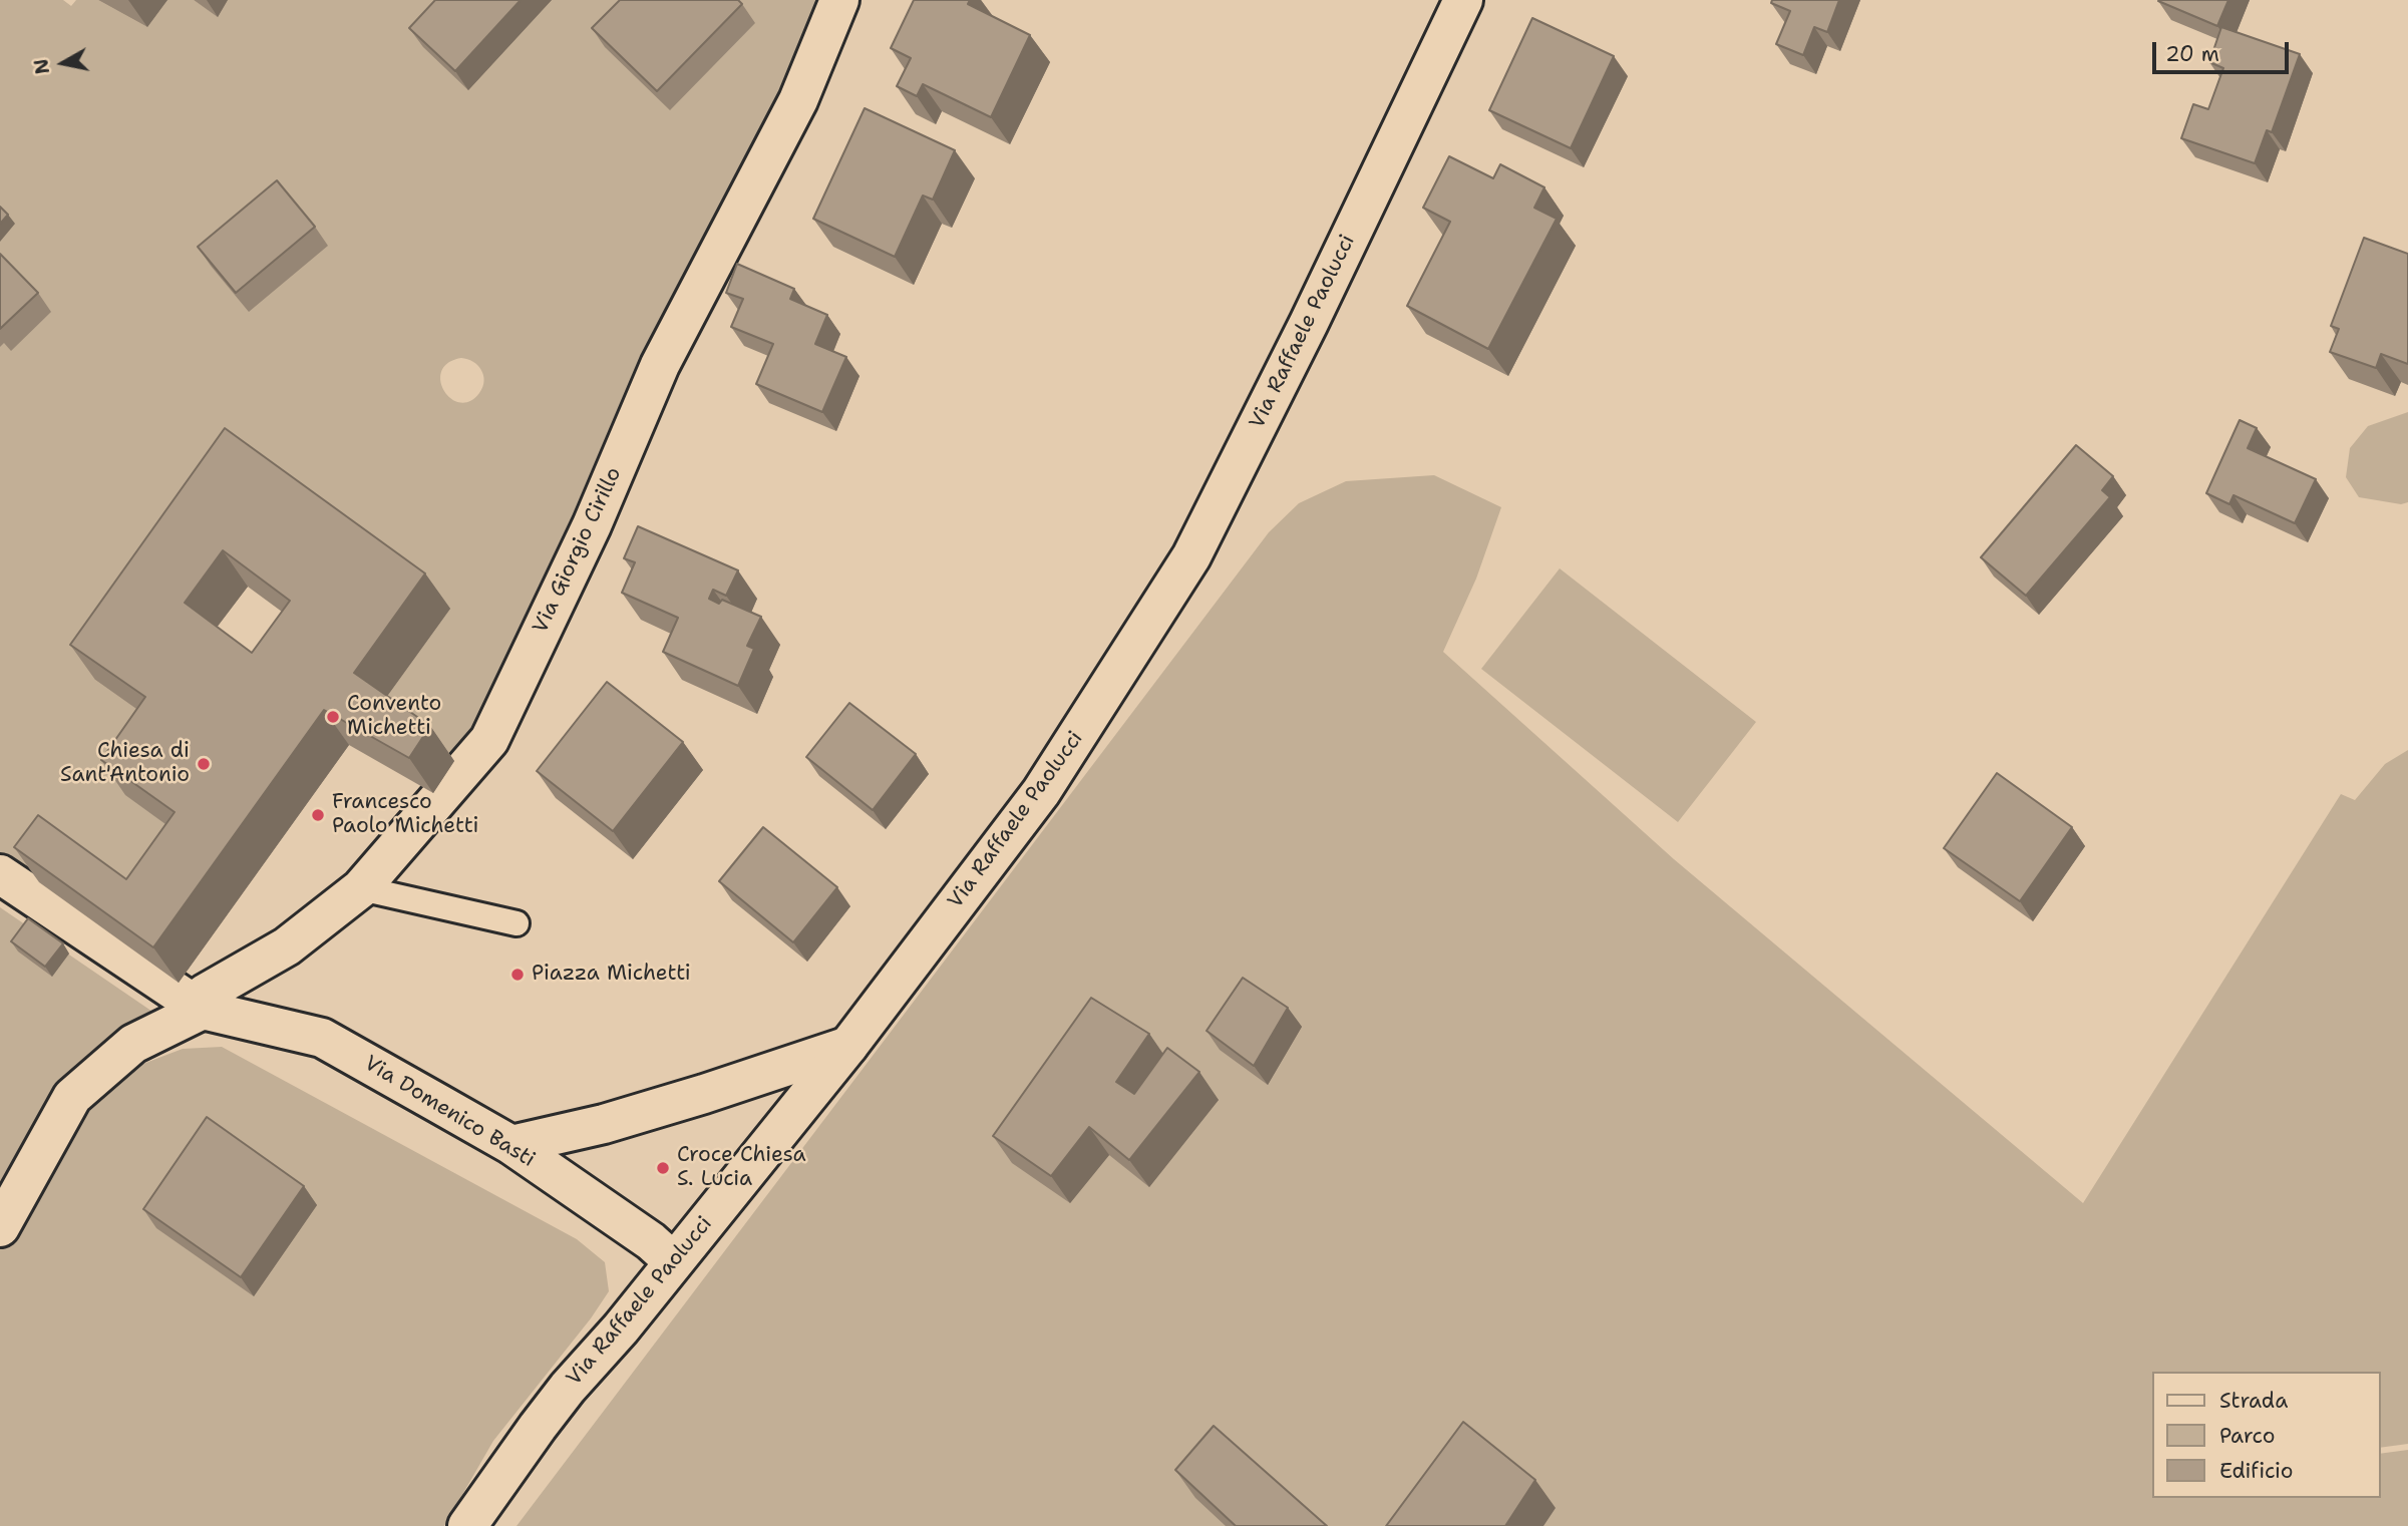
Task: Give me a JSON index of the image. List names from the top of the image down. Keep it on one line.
{"streets":{"street":["Via Raffaele Paolucci","Via Giorgio Cirillo","Via Domenico Basti"]},"crossings":[["Via Raffaele Paolucci","Via Domenico Basti"],["Via Giorgio Cirillo","Via Domenico Basti"]],"places":["Convento Michetti","Chiesa di Sant'Antonio","Francesco Paolo Michetti","Piazza Michetti","Croce Chiesa S. Lucia"],"legend":["Strada","Parco","Edificio"],"scale_bar":"20 m","north":"left"}
